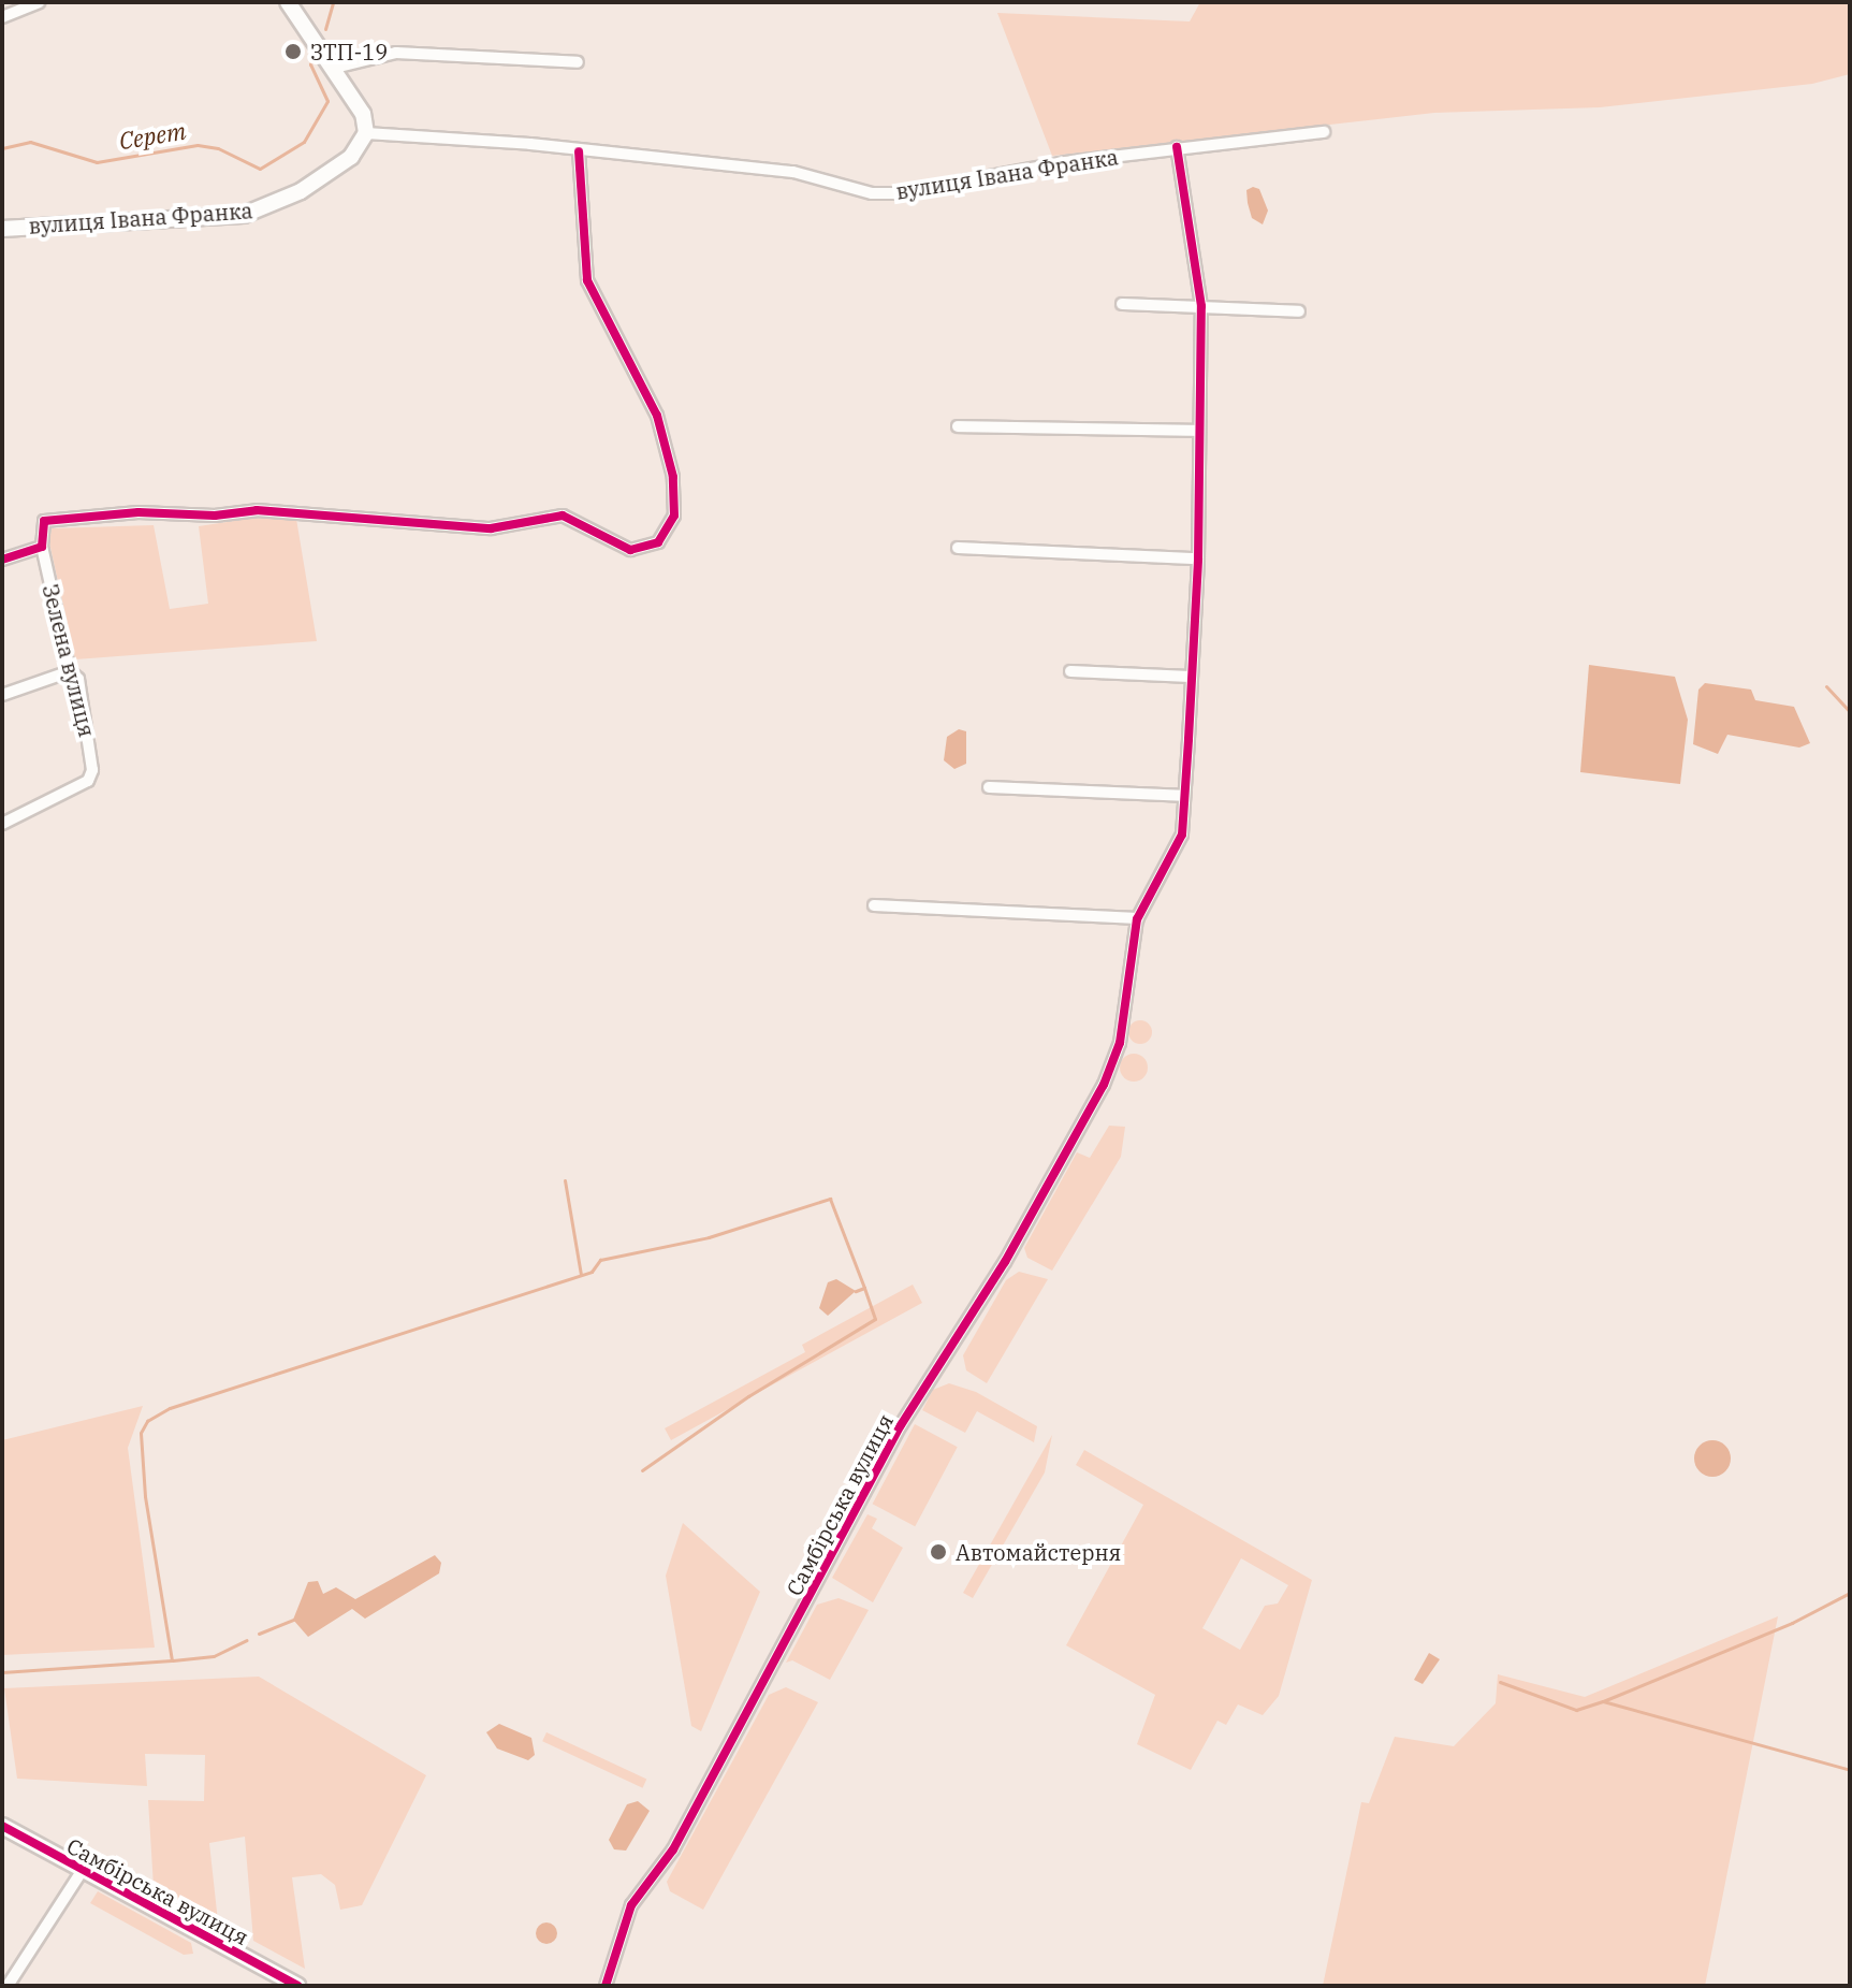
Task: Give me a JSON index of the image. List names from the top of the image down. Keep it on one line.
{"streets":{"main road":["вулиця Івана Франка","Самбірська вулиця"],"street":["Зелена вулиця"]},"crossings":[["вулиця Івана Франка","Самбірська вулиця"]],"water":["Серет"],"places":["ЗТП-19","Автомайстерня"]}
